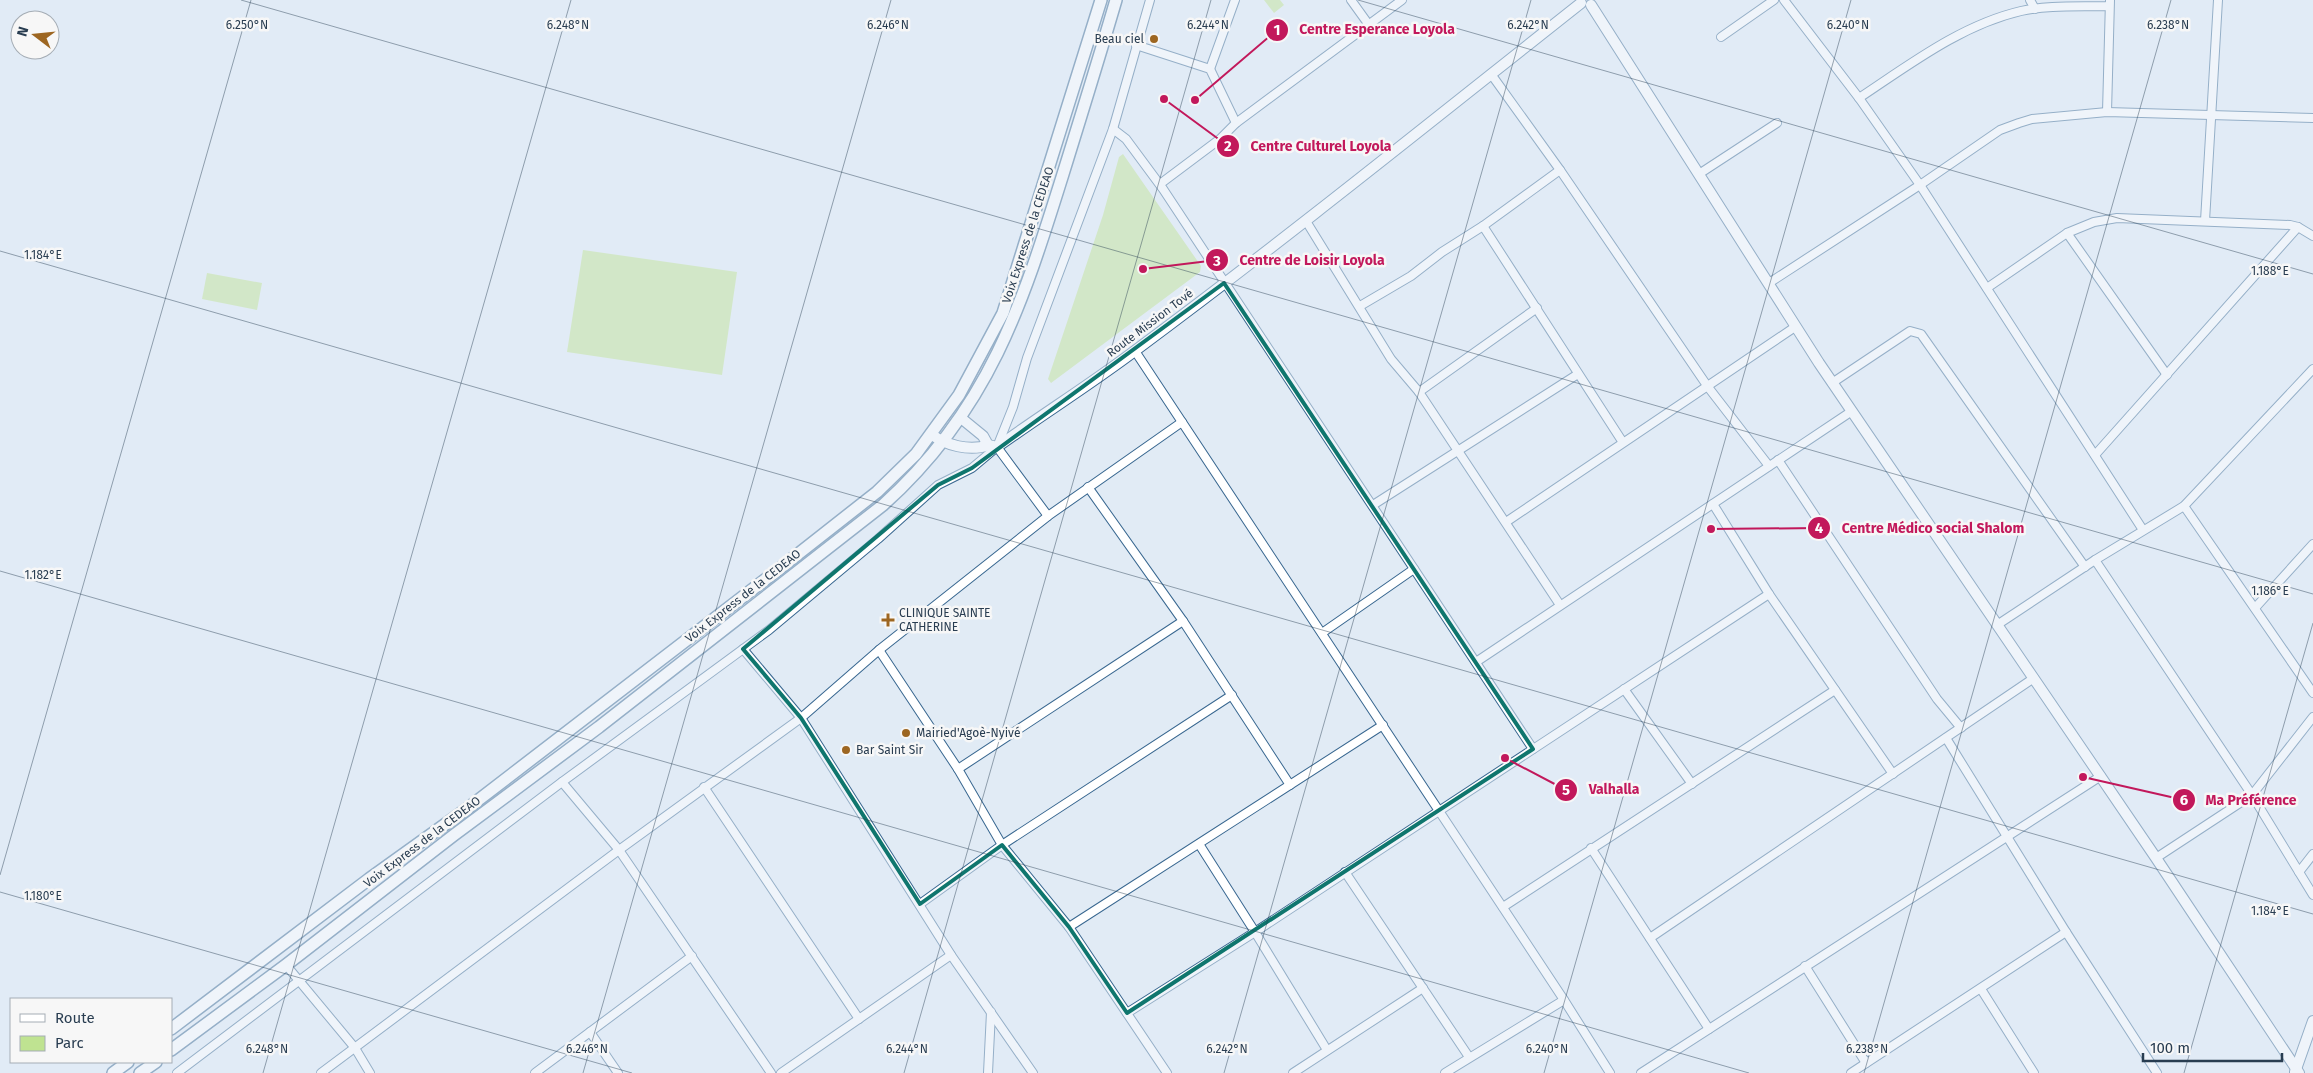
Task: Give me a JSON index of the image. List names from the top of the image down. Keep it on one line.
{"streets":{"main road":["Voix Express de la CEDEAO"],"street":["Route Mission Tové"]},"places":{"other":["Beau ciel","Centre Culturel Loyola","Centre Esperance Loyola","Centre de Loisir Loyola","Centre Médico social Shalom","Mairied'Agoè-Nyivé","Bar Saint Sir","Valhalla","Ma Préférence"],"health":["CLINIQUE SAINTE CATHERINE"]},"legend":["Route","Parc"],"scale_bar":"100 m","north":"left","coordinates":["6.250°N","6.248°N","6.246°N","6.244°N","6.242°N","6.240°N","6.238°N","1.184°E","1.188°E","1.182°E","1.186°E","1.180°E"]}
